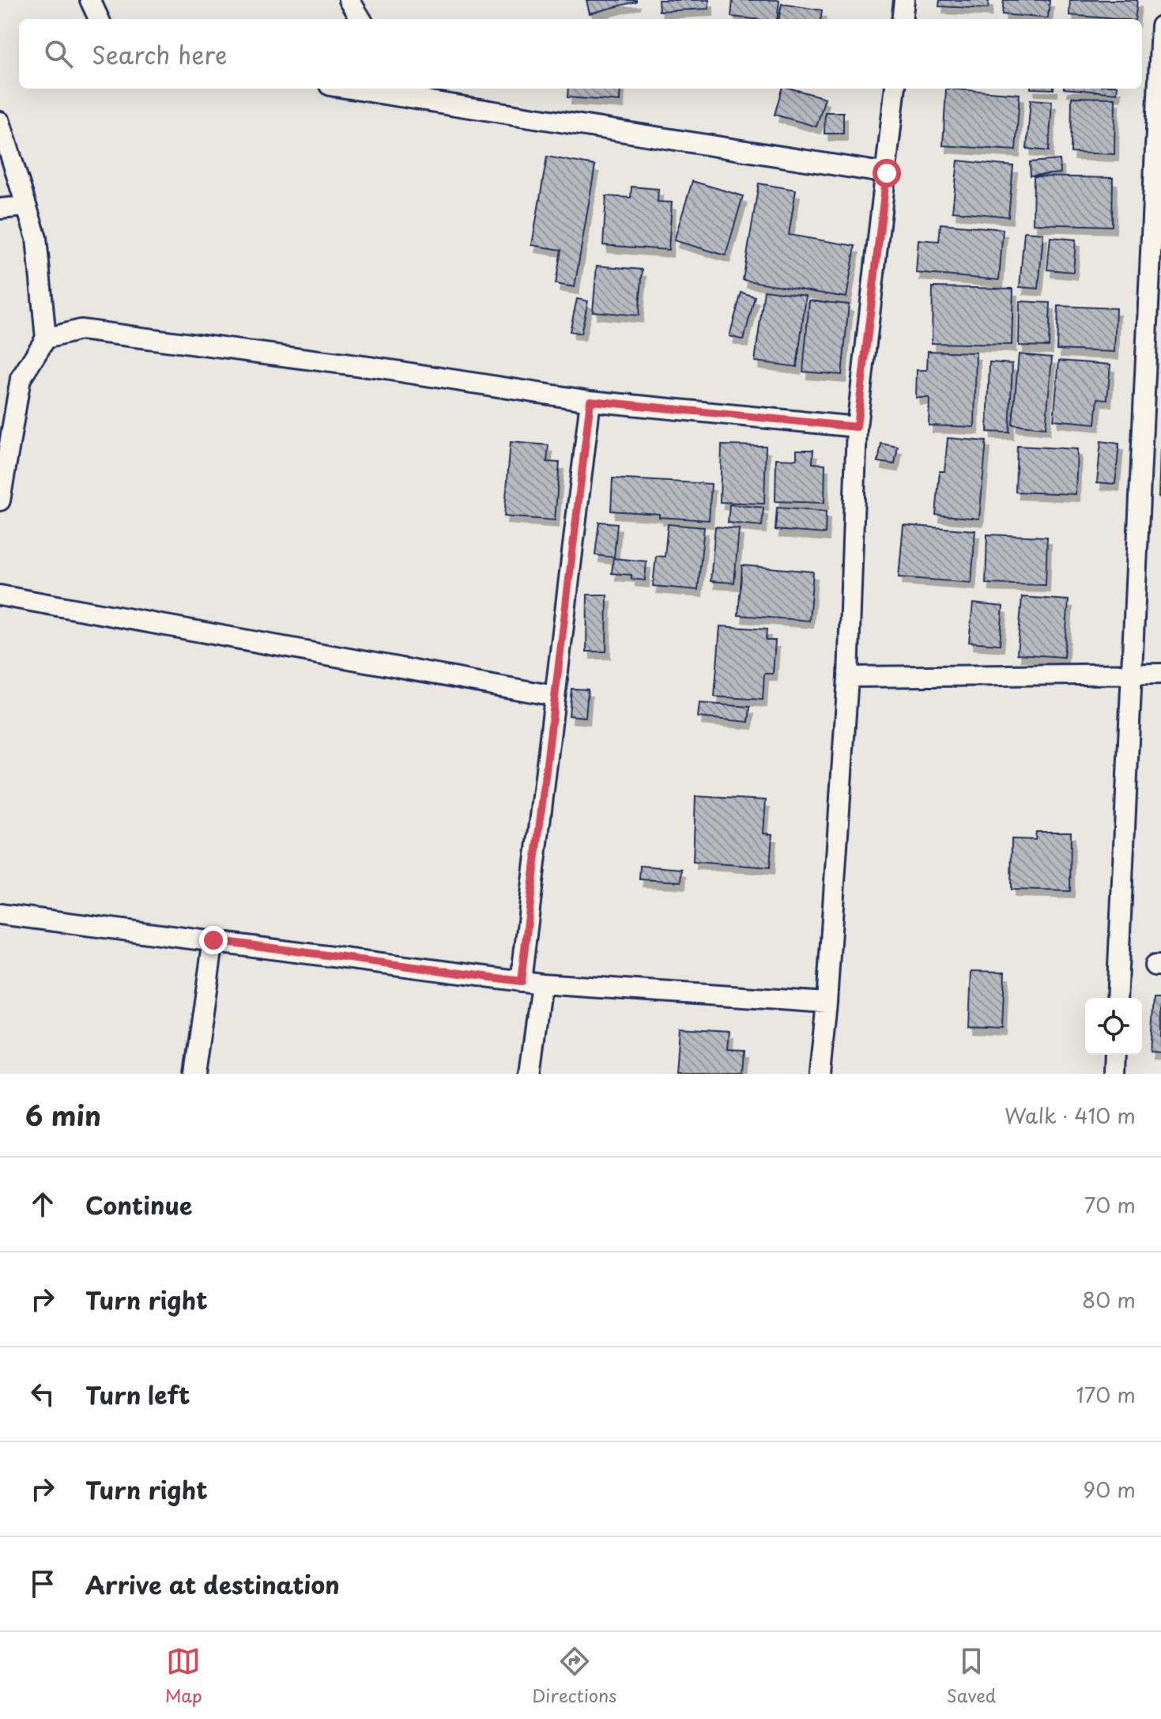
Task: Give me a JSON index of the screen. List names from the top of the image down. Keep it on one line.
{"page":{"search":"Search here","heading":["6 min","Walk · 410 m"],"list":[["Continue","70 m"],["Turn right","80 m"],["Turn left","170 m"],["Turn right","90 m"],"Arrive at destination"],"nav":["Map","Directions","Saved"]}}
